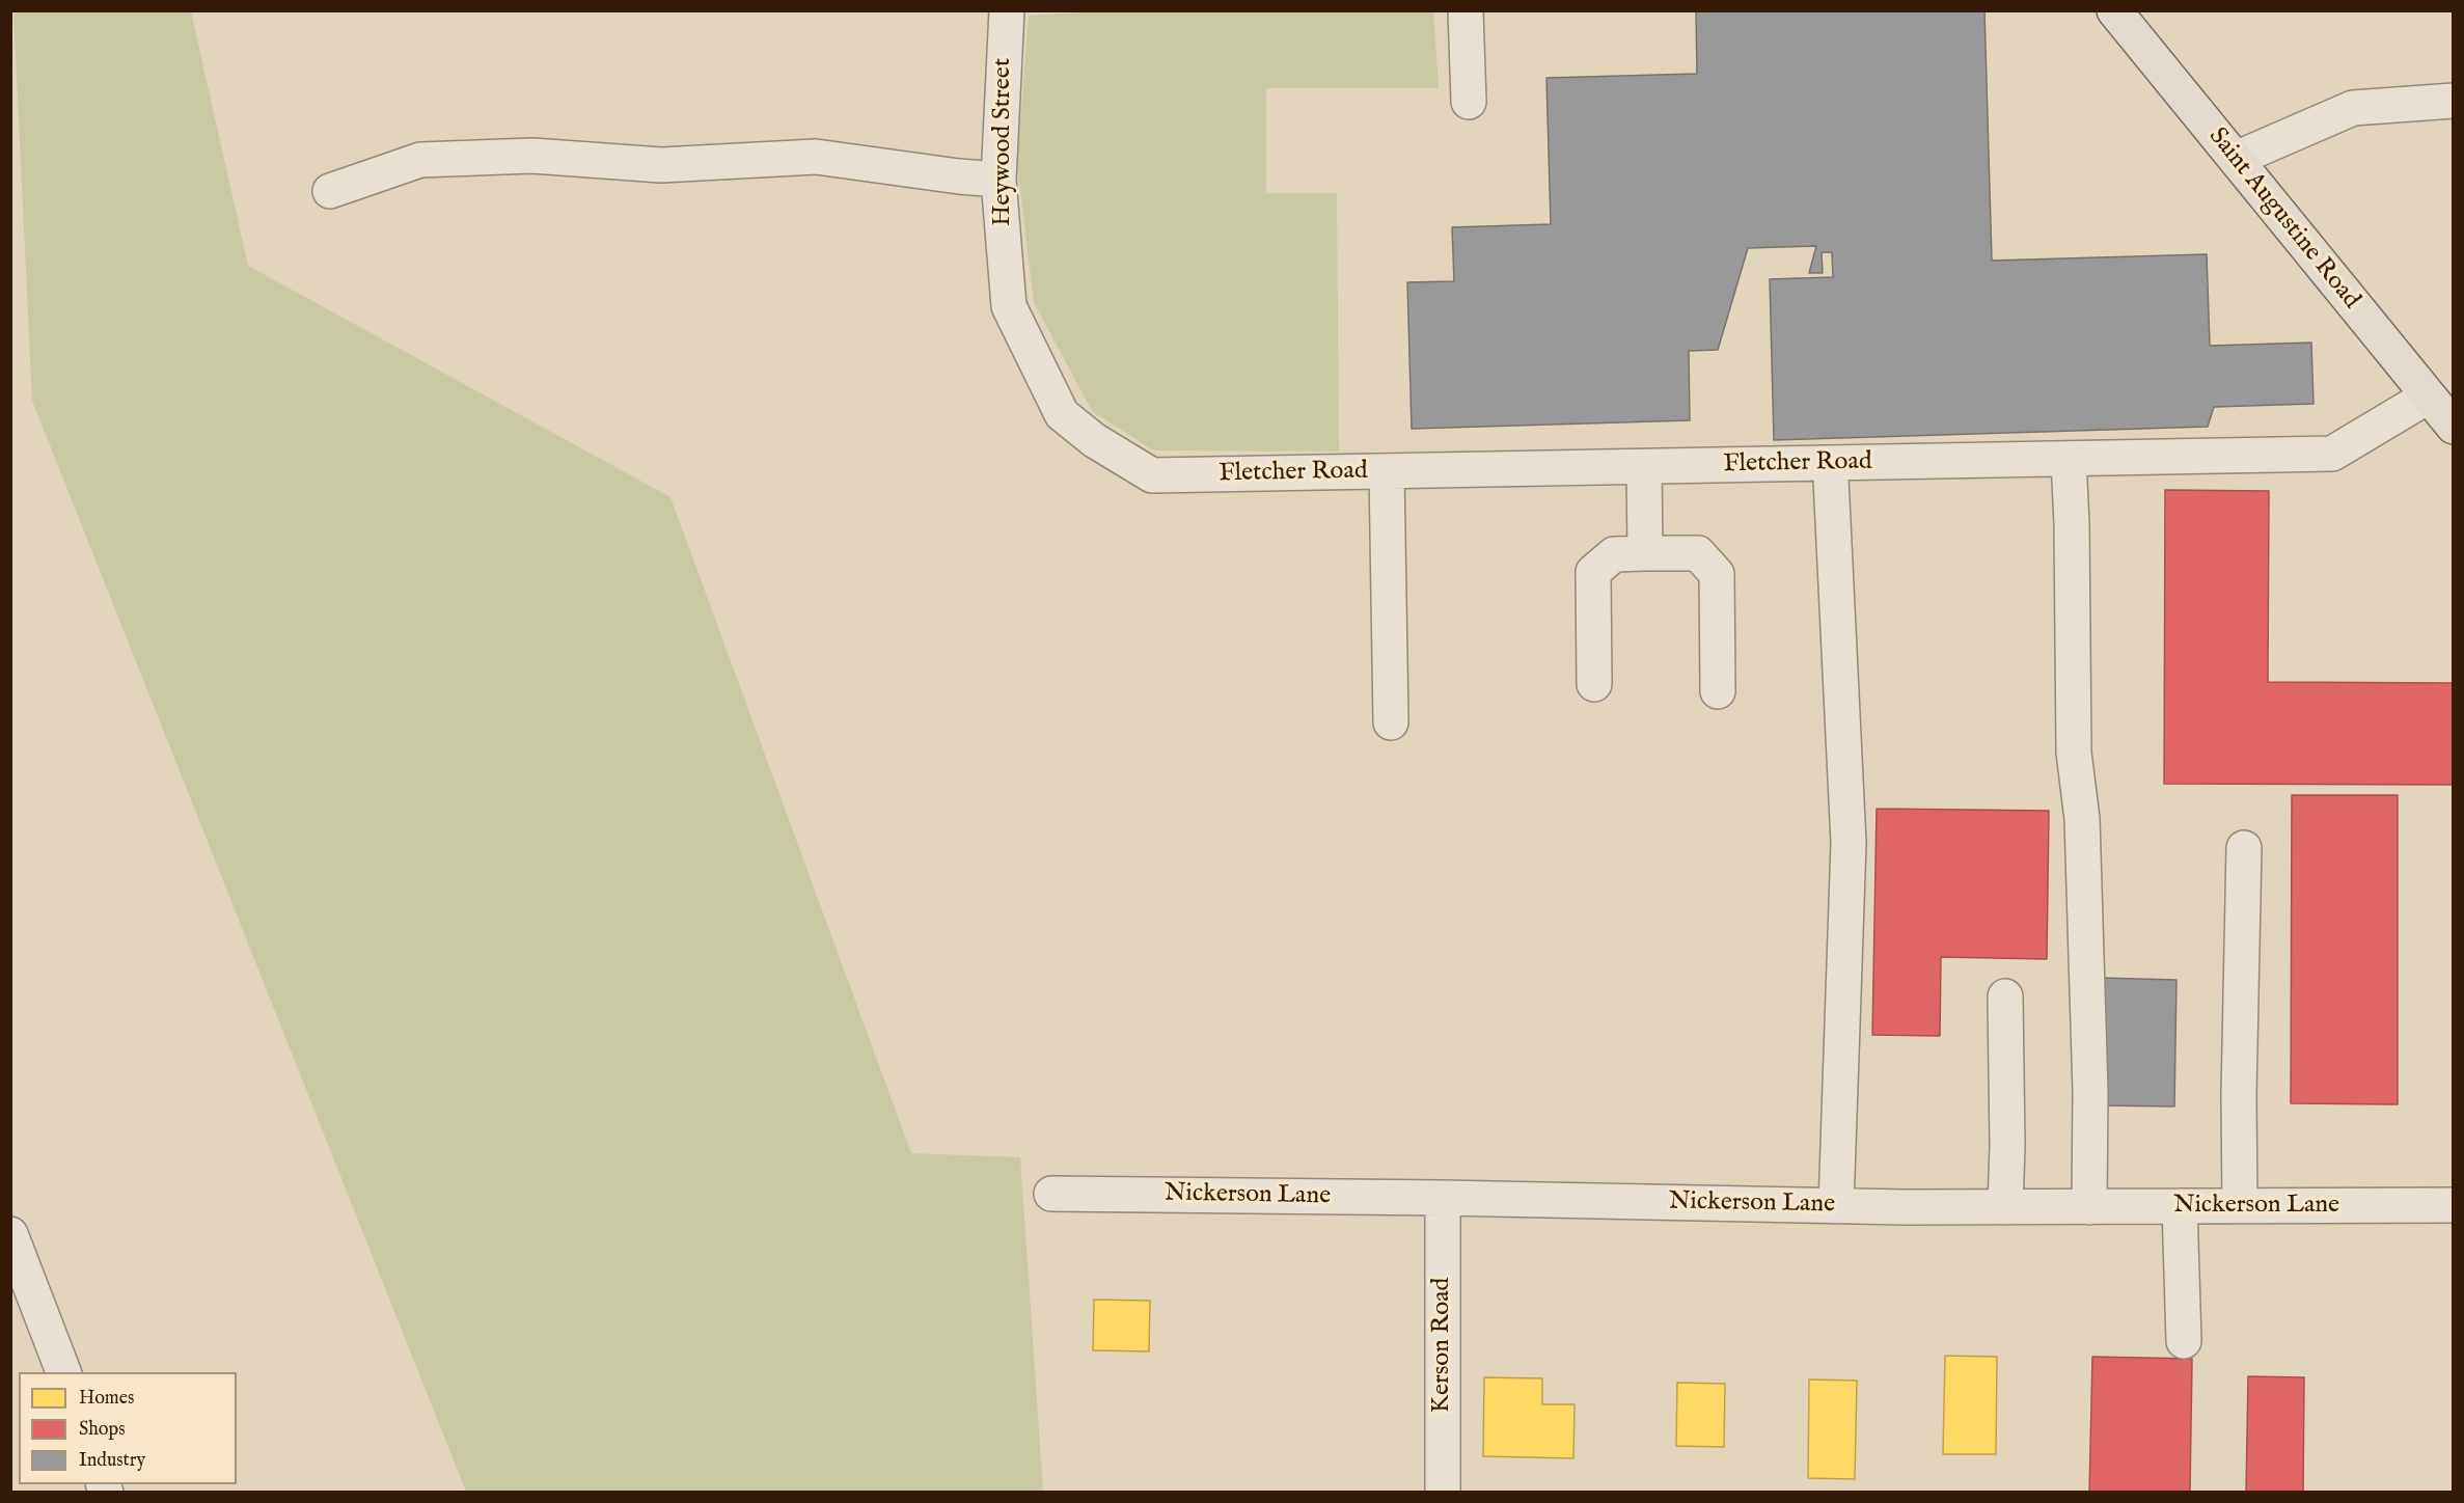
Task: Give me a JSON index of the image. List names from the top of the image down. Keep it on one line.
{"streets":{"main road":["Saint Augustine Road"],"street":["Heywood Street","Fletcher Road","Nickerson Lane","Kerson Road"]},"crossings":[["Heywood Street","Fletcher Road"],["Saint Augustine Road","Fletcher Road"],["Nickerson Lane","Kerson Road"]],"legend":["Homes","Shops","Industry"]}
